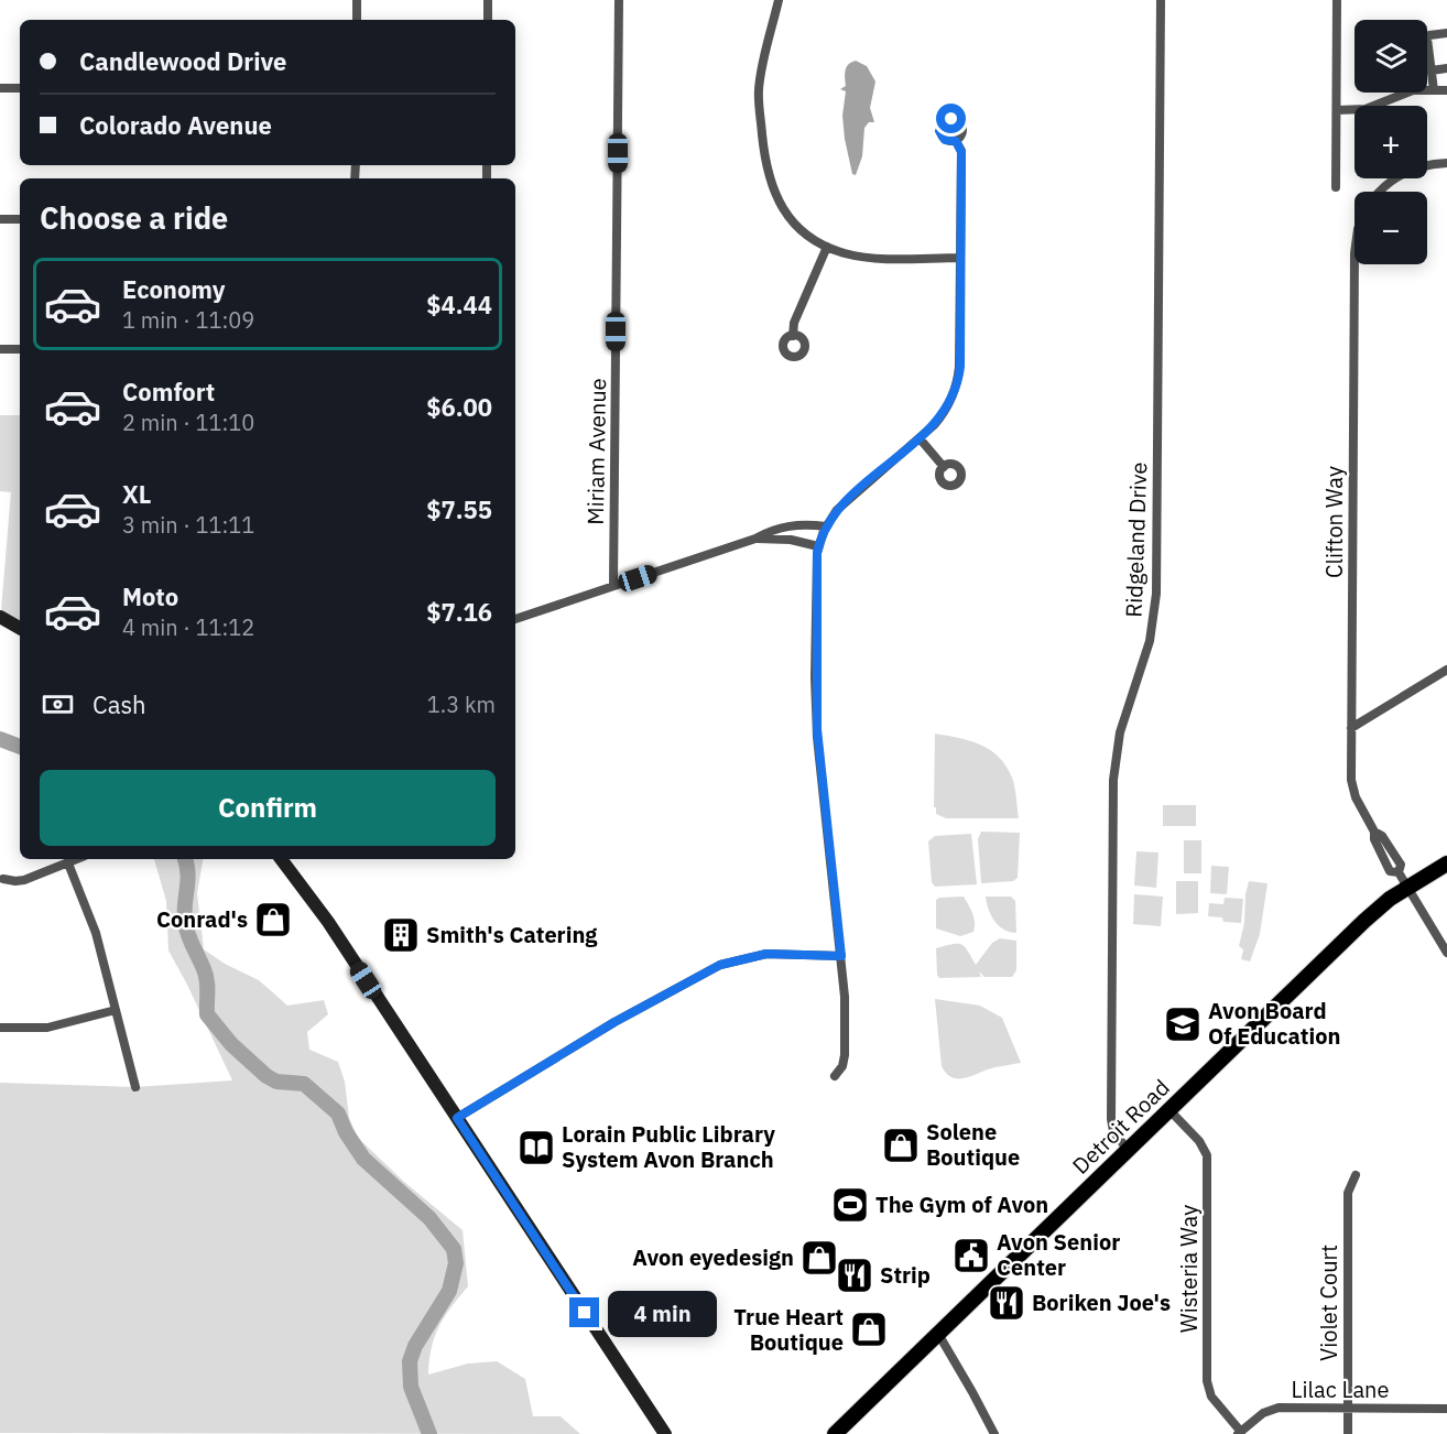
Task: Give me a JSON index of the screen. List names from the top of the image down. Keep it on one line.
{"streets":{"main road":["Detroit Road"],"street":["Miriam Avenue","Clifton Way","Ridgeland Drive","Wisteria Way","Violet Court","Lilac Lane"]},"crossings":[["Clifton Way","Detroit Road"],["Ridgeland Drive","Detroit Road"],["Detroit Road","Wisteria Way"],["Wisteria Way","Lilac Lane"],["Violet Court","Lilac Lane"]],"places":{"shop":["Conrad's","Solene Boutique","Avon eyedesign","True Heart Boutique"],"building":["Smith's Catering"],"school or university":["Avon Board Of Education"],"library":["Lorain Public Library System Avon Branch"],"sports":["The Gym of Avon"],"public building":["Avon Senior Center"],"restaurant":["Strip","Boriken Joe's"]},"page":{"map_buttons":["+","−"],"banner":["Candlewood Drive","Colorado Avenue"],"heading":"Choose a ride","list":[{"name":"Economy","note":"1 min · 11:09","value":"$4.44"},{"name":"Comfort","note":"2 min · 11:10","value":"$6.00"},{"name":"XL","note":"3 min · 11:11","value":"$7.55"},{"name":"Moto","note":"4 min · 11:12","value":"$7.16"}],"pay":["Cash","1.3 km"],"buttons":"Confirm","bubble":"4 min"}}
